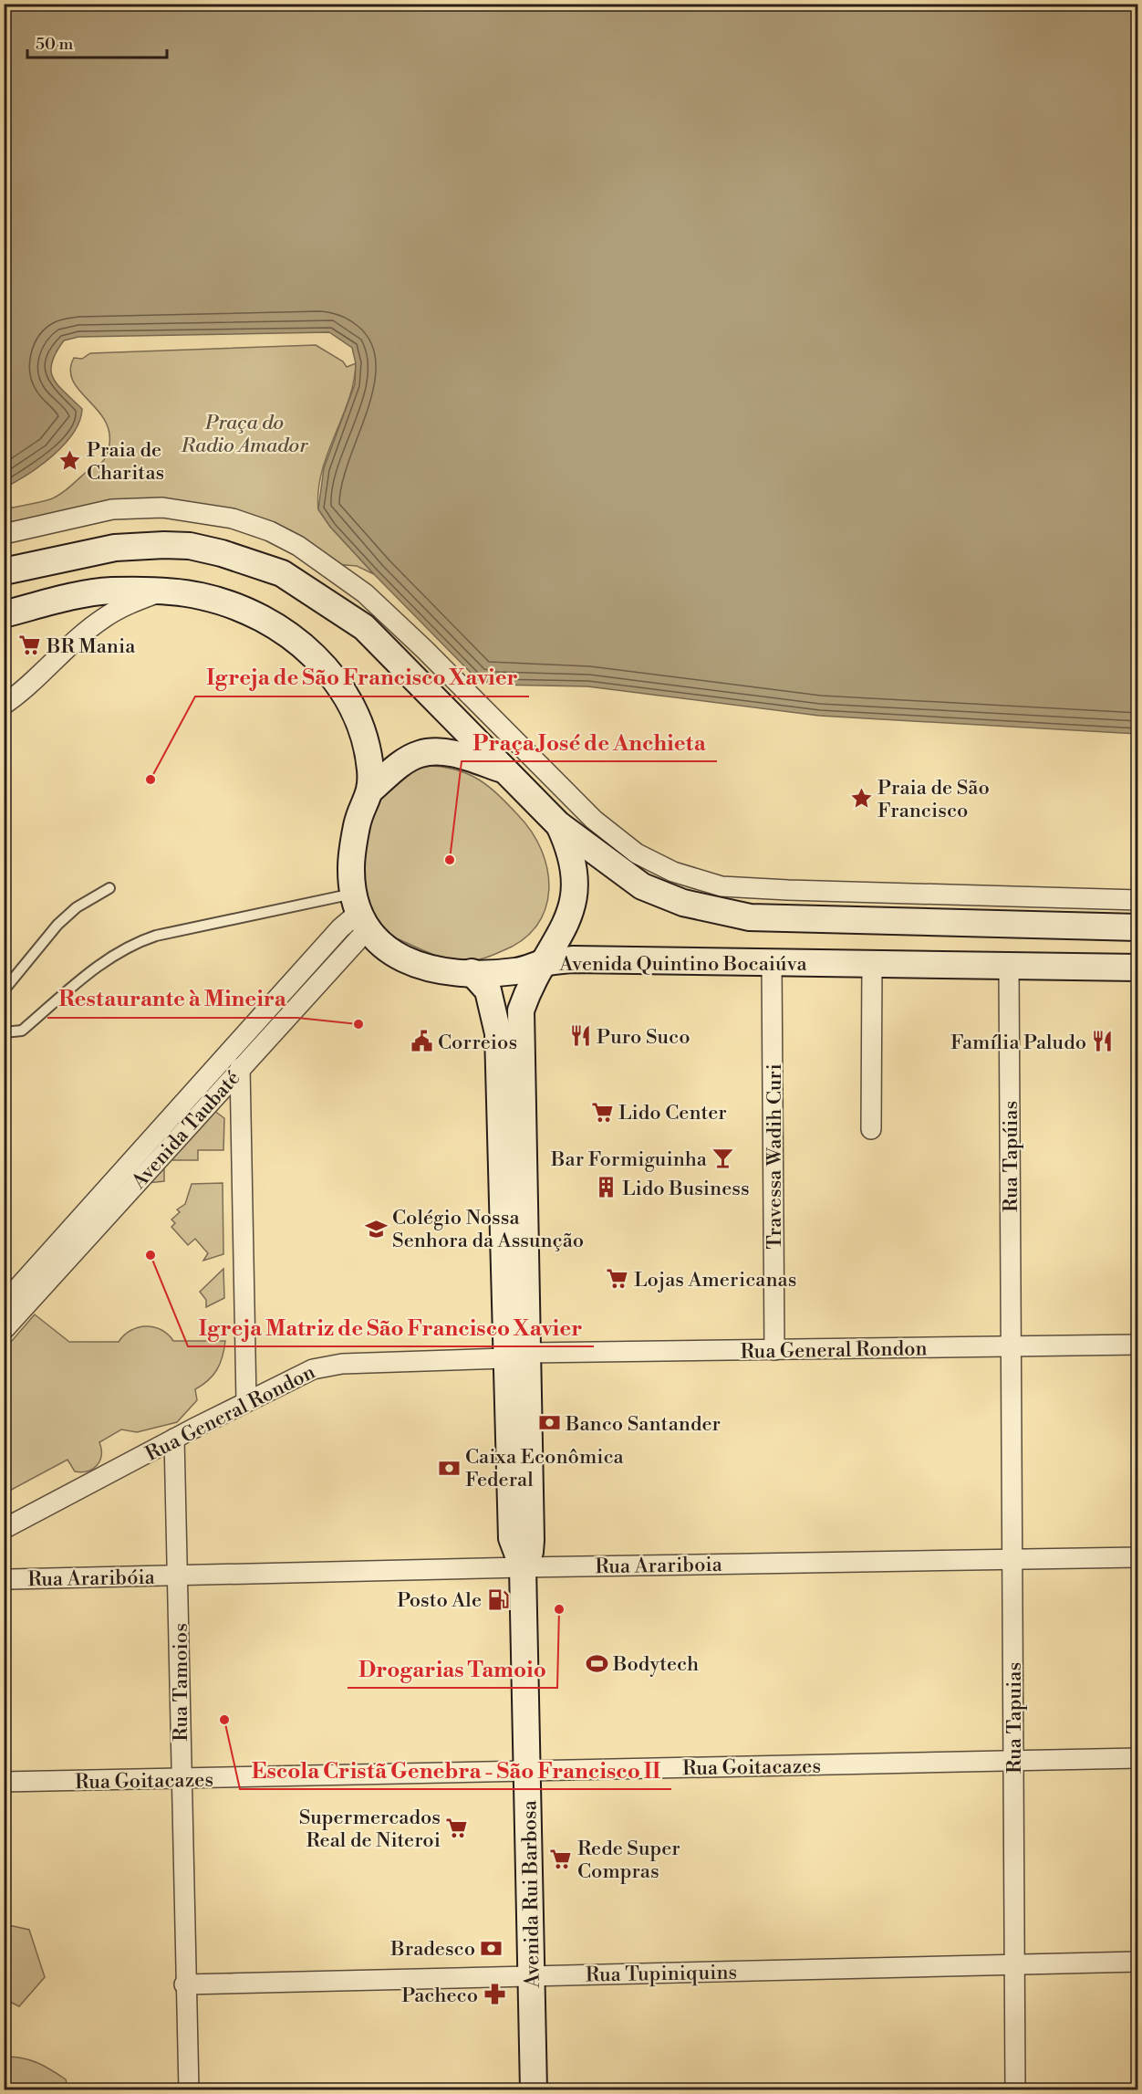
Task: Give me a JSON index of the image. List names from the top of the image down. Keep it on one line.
{"streets":{"main road":["Avenida Quintino Bocaiúva","Avenida Rui Barbosa"],"street":["Avenida Taubaté","Travessa Wadih Curi","Rua Tapúias","Rua General Rondon","Rua Arariboia","Rua Araribóia","Rua Tamoios","Rua Tapuias","Rua Goitacazes","Rua Tupiniquins"]},"crossings":[["Avenida Quintino Bocaiúva","Avenida Taubaté"],["Avenida Quintino Bocaiúva","Travessa Wadih Curi"],["Avenida Quintino Bocaiúva","Rua Tapúias"],["Avenida Quintino Bocaiúva","Avenida Rui Barbosa"],["Travessa Wadih Curi","Rua General Rondon"],["Rua Tapúias","Rua General Rondon"],["Rua Tapúias","Rua Tapuias"],["Rua General Rondon","Rua Tamoios"],["Rua General Rondon","Rua Tapuias"],["Rua General Rondon","Avenida Rui Barbosa"],["Rua Arariboia","Rua Araribóia"],["Rua Arariboia","Rua Tamoios"],["Rua Arariboia","Rua Tapuias"],["Rua Arariboia","Avenida Rui Barbosa"],["Rua Araribóia","Rua Tamoios"],["Rua Tamoios","Rua Goitacazes"],["Rua Tamoios","Rua Tupiniquins"],["Rua Tapuias","Rua Goitacazes"],["Rua Tapuias","Rua Tupiniquins"],["Rua Goitacazes","Avenida Rui Barbosa"],["Avenida Rui Barbosa","Rua Tupiniquins"]],"parks":["Praça do Radio Amador"],"places":{"place":["Praia de Charitas","Praia de São Francisco"],"supermarket":["BR Mania","Lido Center","Lojas Americanas","Supermercados Real de Niteroi","Rede Super Compras"],"other":["Igreja de São Francisco Xavier","Praça José de Anchieta","Restaurante à Mineira","Igreja Matriz de São Francisco Xavier","Drogarias Tamoio","Escola Cristã Genebra - São Francisco II"],"restaurant":["Puro Suco","Família Paludo"],"public building":["Correios"],"bar":["Bar Formiguinha"],"building":["Lido Business"],"school or university":["Colégio Nossa Senhora da Assunção"],"bank":["Banco Santander","Caixa Econômica Federal","Bradesco"],"fuel station":["Posto Ale"],"sports":["Bodytech"],"pharmacy":["Pacheco"]},"scale_bar":"50 m"}
